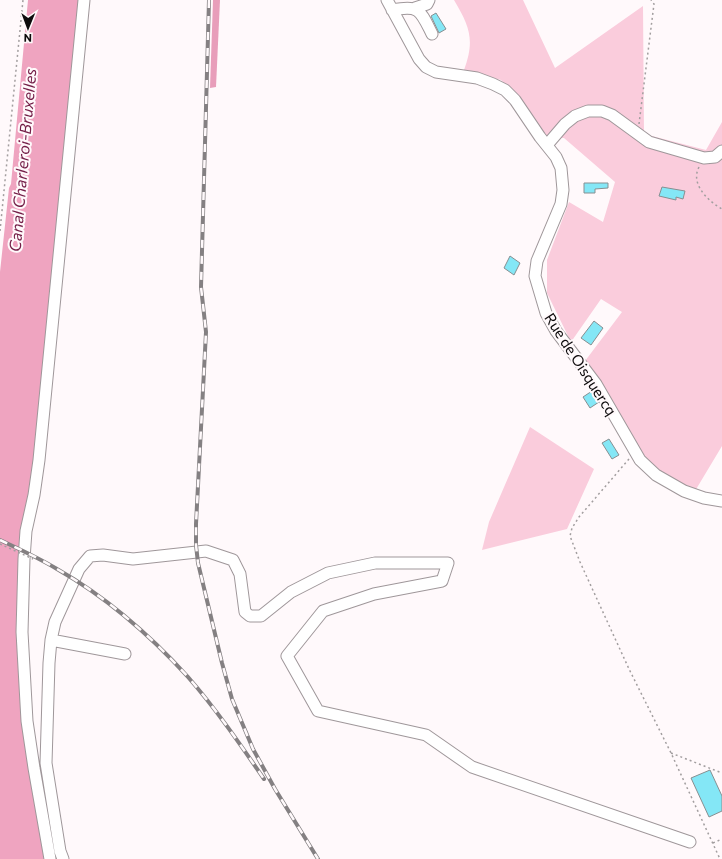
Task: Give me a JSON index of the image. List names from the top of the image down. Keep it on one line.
{"streets":{"street":["Rue de Oisquercq"]},"water":["Canal Charleroi-Bruxelles"],"north":"bottom"}
